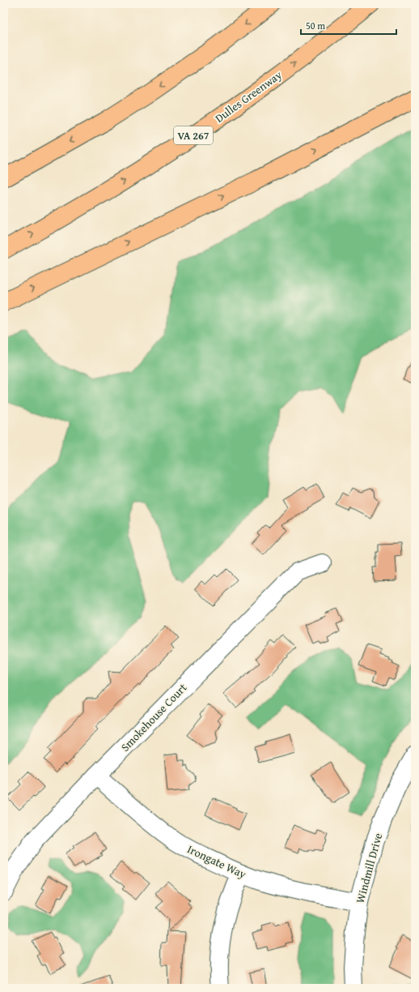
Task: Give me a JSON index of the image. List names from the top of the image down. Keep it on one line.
{"streets":{"highway":["Dulles Greenway","VA 267"],"street":["Smokehouse Court","Irongate Way","Windmill Drive"]},"crossings":[["Smokehouse Court","Irongate Way"],["Irongate Way","Windmill Drive"]],"scale_bar":"50 m"}
